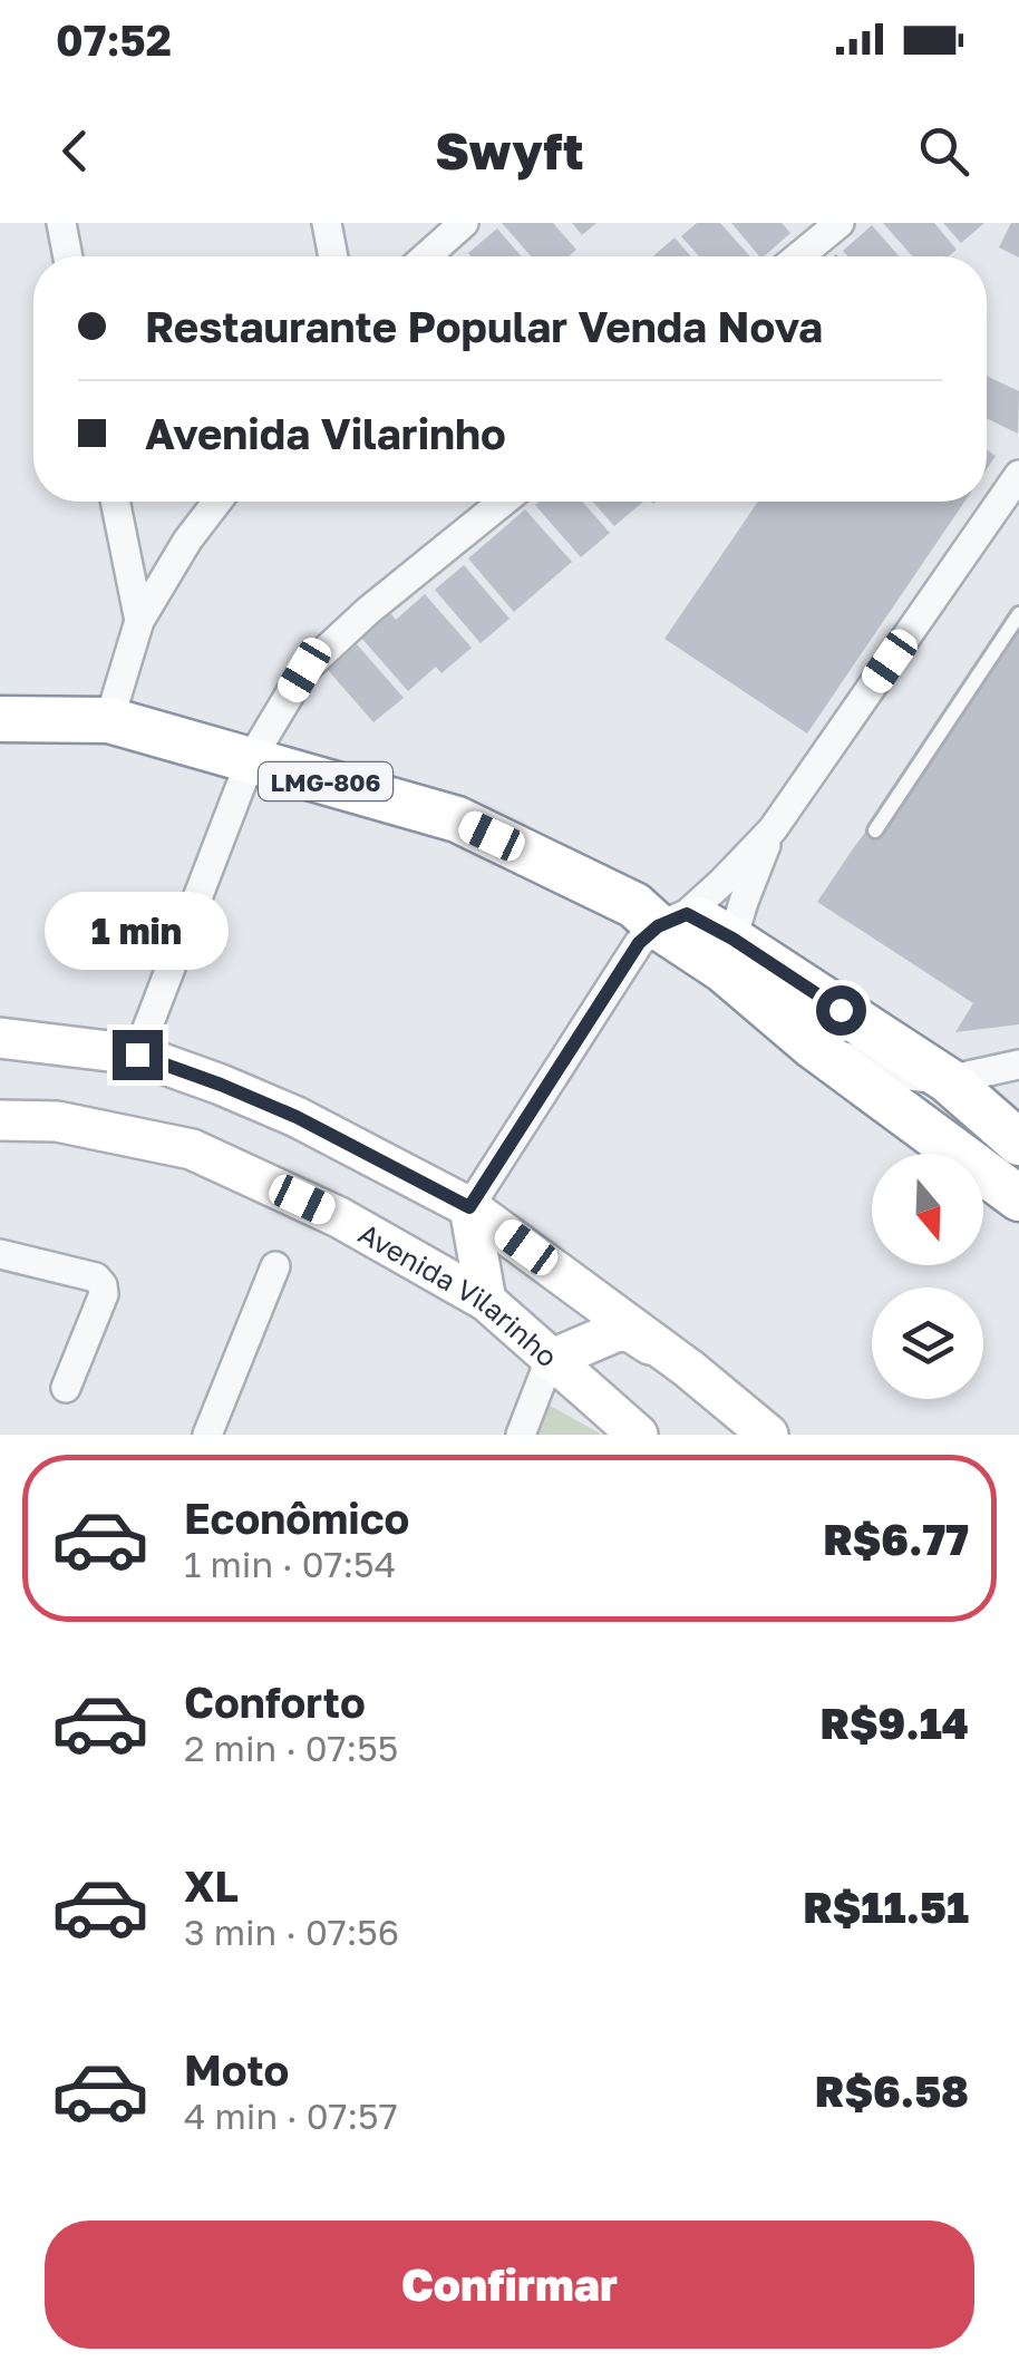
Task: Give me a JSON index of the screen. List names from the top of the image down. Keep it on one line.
{"streets":{"highway":["LMG-806"],"main road":["Avenida Vilarinho"]},"north":"bottom","page":{"status":"07:52","header":"Swyft","banner":["Restaurante Popular Venda Nova","Avenida Vilarinho"],"bubble":"1 min","list":[{"name":"Econômico","note":"1 min · 07:54","value":"R$6.77"},{"name":"Conforto","note":"2 min · 07:55","value":"R$9.14"},{"name":"XL","note":"3 min · 07:56","value":"R$11.51"},{"name":"Moto","note":"4 min · 07:57","value":"R$6.58"}],"buttons":"Confirmar"}}
